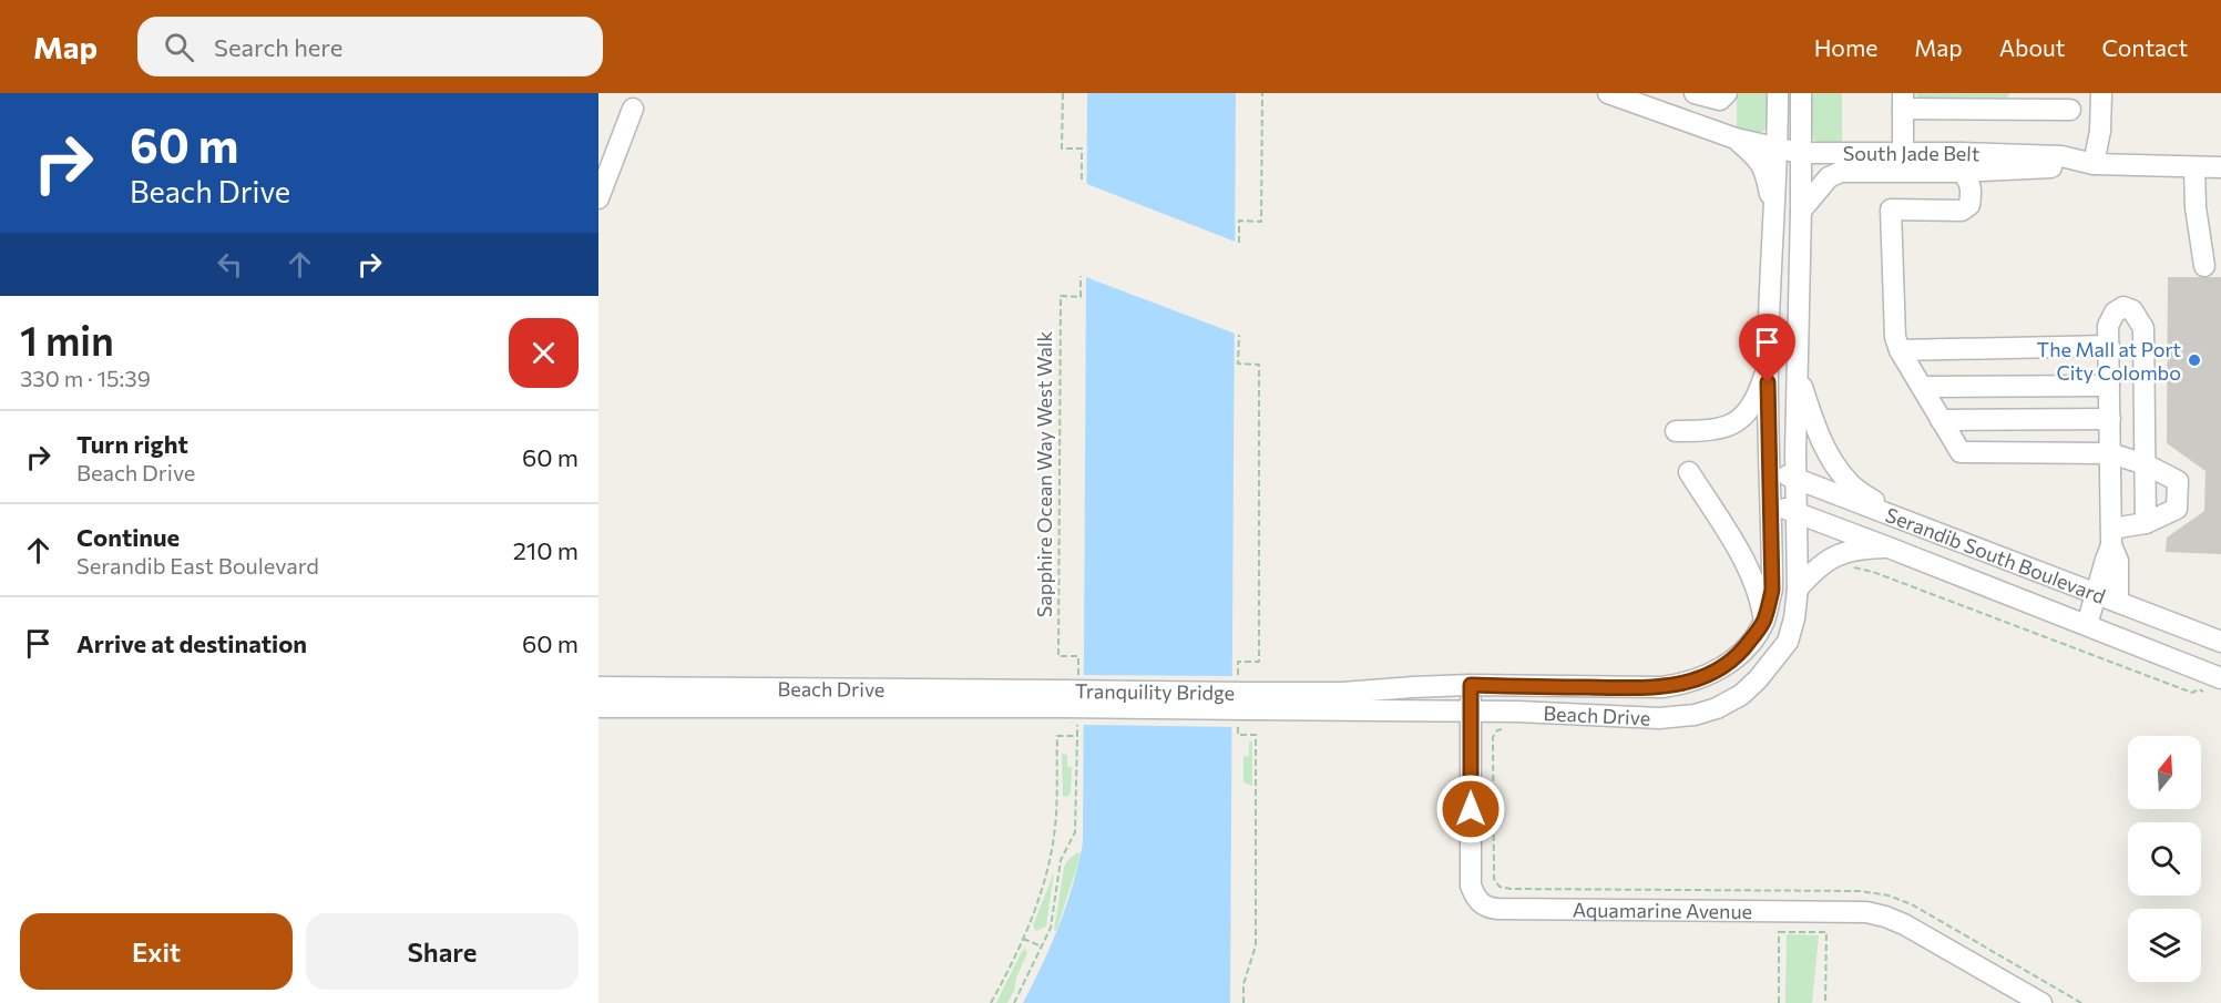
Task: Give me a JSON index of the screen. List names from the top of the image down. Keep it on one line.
{"streets":{"street":["South Jade Belt","Serandib South Boulevard","Beach Drive","Tranquility Bridge","Aquamarine Avenue"],"path":["Sapphire Ocean Way West Walk"]},"crossings":[["South Jade Belt","Beach Drive"],["Serandib South Boulevard","Beach Drive"],["Beach Drive","Tranquility Bridge"],["Beach Drive","Aquamarine Avenue"]],"places":["The Mall at Port City Colombo"],"north":"top","page":{"header":"Map","search":"Search here","nav":["Home","Map","About","Contact"],"turn":["60 m","Beach Drive"],"heading":["1 min","330 m · 15:39"],"list":[{"name":"Turn right","note":"Beach Drive","value":"60 m"},{"name":"Continue","note":"Serandib East Boulevard","value":"210 m"},{"name":"Arrive at destination","value":"60 m"}],"buttons":["Exit","Share"]}}
